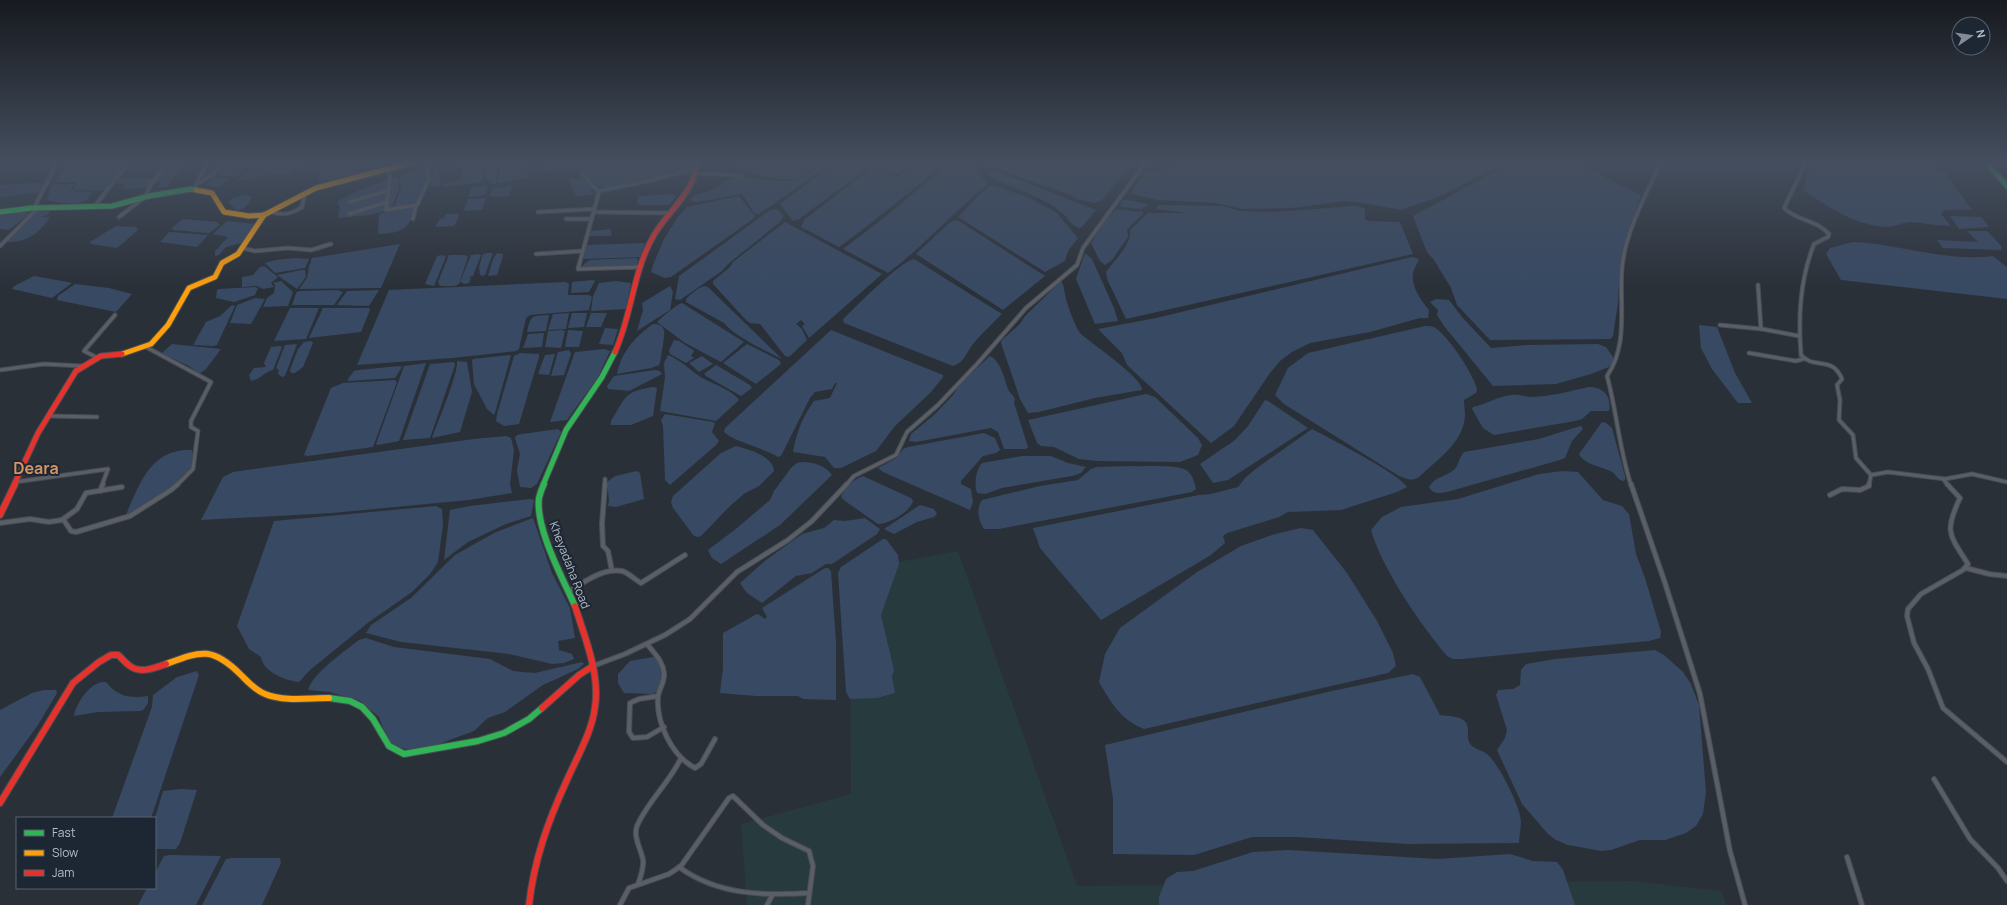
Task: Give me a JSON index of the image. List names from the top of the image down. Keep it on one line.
{"streets":{"main road":["Kheyadaha Road"]},"districts":["Deara"],"legend":["Fast","Slow","Jam"],"north":"right"}
